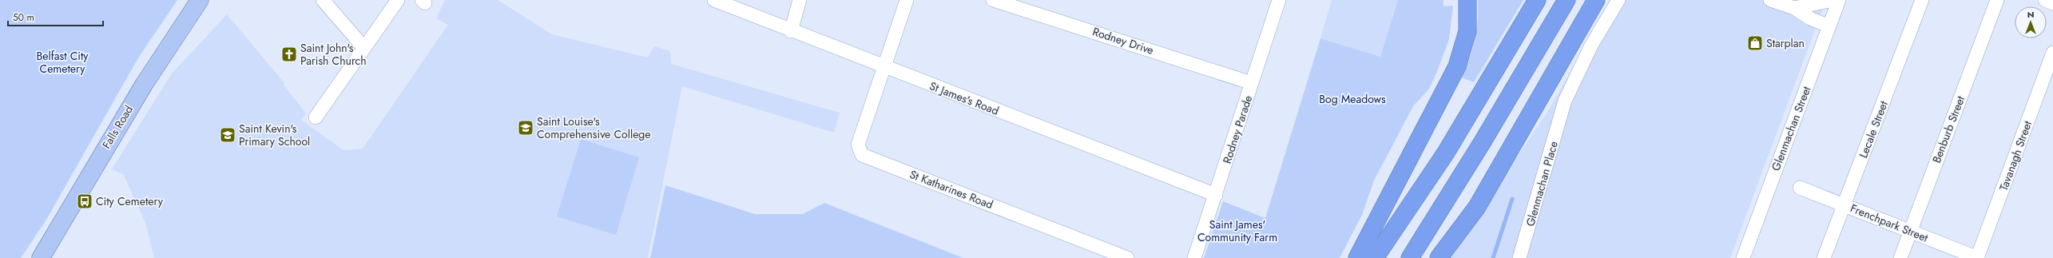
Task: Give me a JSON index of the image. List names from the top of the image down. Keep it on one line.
{"streets":{"main road":["Falls Road"],"street":["Rodney Drive","St James's Road","Glenmachan Street","Rodney Parade","Lecale Street","Benburb Street","Tavanagh Street","Glenmachan Place","St Katharines Road","Frenchpark Street"]},"crossings":[["Rodney Drive","Rodney Parade"],["St James's Road","Rodney Parade"],["St James's Road","St Katharines Road"],["Lecale Street","Frenchpark Street"],["Benburb Street","Frenchpark Street"],["Tavanagh Street","Frenchpark Street"]],"parks":["Belfast City Cemetery","Bog Meadows","Saint James' Community Farm"],"places":{"shop":["Starplan"],"church":["Saint John's Parish Church"],"school or university":["Saint Louise's Comprehensive College","Saint Kevin's Primary School"],"bus stop":["City Cemetery"]},"scale_bar":"50 m","north":"top"}
